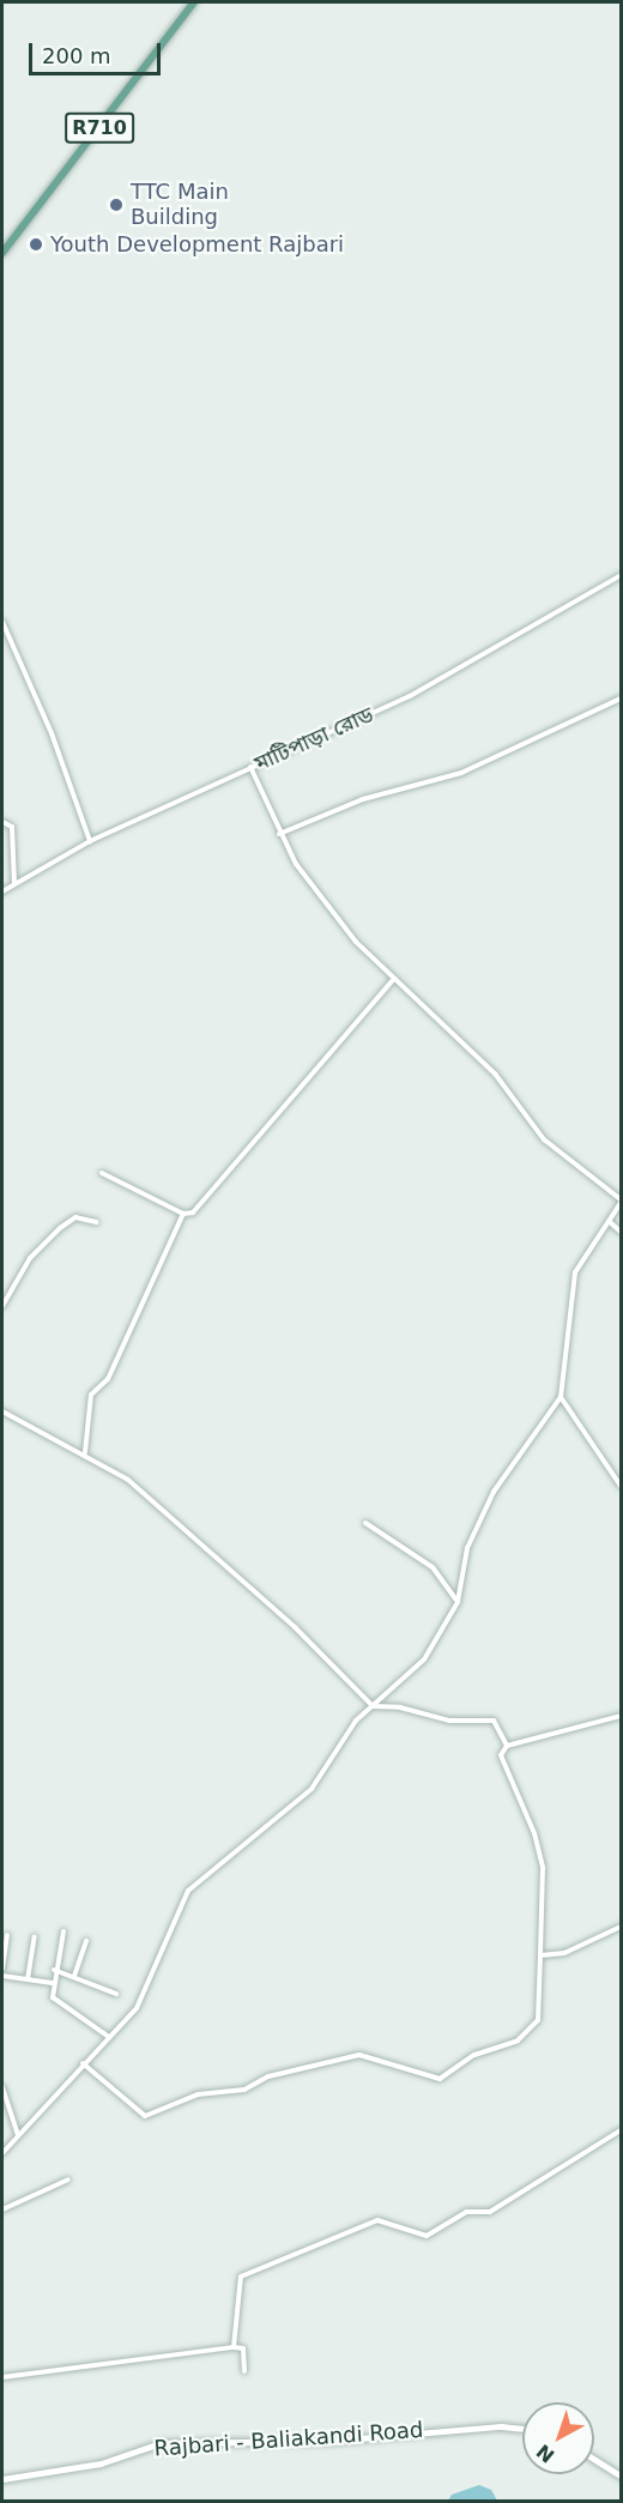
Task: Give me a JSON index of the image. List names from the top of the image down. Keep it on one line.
{"streets":{"main road":["R710","Rajbari - Baliakandi Road"],"street":["মাটিপাড়া রোড"]},"places":["TTC Main Building","Youth Development Rajbari"],"scale_bar":"200 m","north":"bottom left"}
